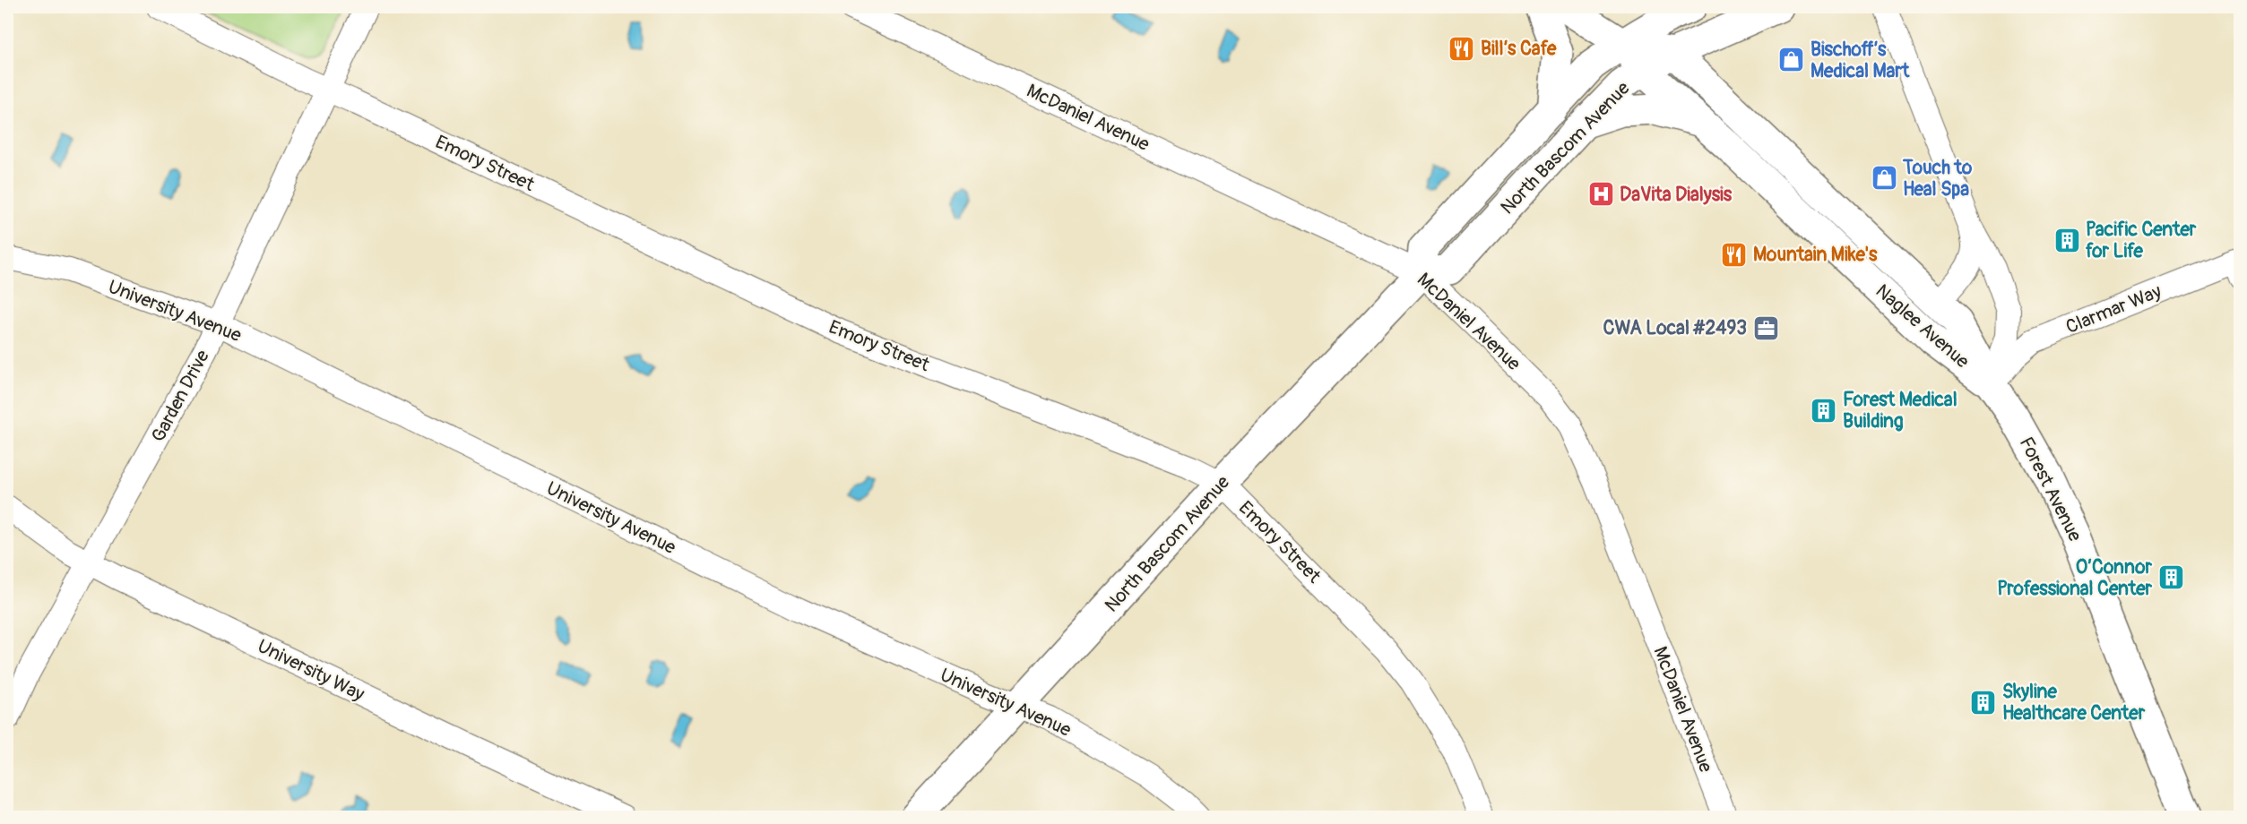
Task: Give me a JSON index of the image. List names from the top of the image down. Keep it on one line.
{"streets":{"main road":["North Bascom Avenue","Naglee Avenue","Forest Avenue"],"street":["McDaniel Avenue","Emory Street","Clarmar Way","University Avenue","Garden Drive","University Way"]},"crossings":[["McDaniel Avenue","North Bascom Avenue"],["North Bascom Avenue","Emory Street"],["North Bascom Avenue","University Avenue"],["North Bascom Avenue","Naglee Avenue"],["Emory Street","Garden Drive"],["Clarmar Way","Naglee Avenue"],["Clarmar Way","Forest Avenue"],["University Avenue","Garden Drive"],["Naglee Avenue","Forest Avenue"],["Garden Drive","University Way"]],"places":{"restaurant":["Bill’s Cafe","Mountain Mike's"],"shop":["Bischoff’s Medical Mart","Touch to Heal Spa"],"hospital":["DaVita Dialysis"],"building":["Pacific Center for Life","Forest Medical Building","O’Connor Professional Center","Skyline Healthcare Center"],"office":["CWA Local #2493"]}}
